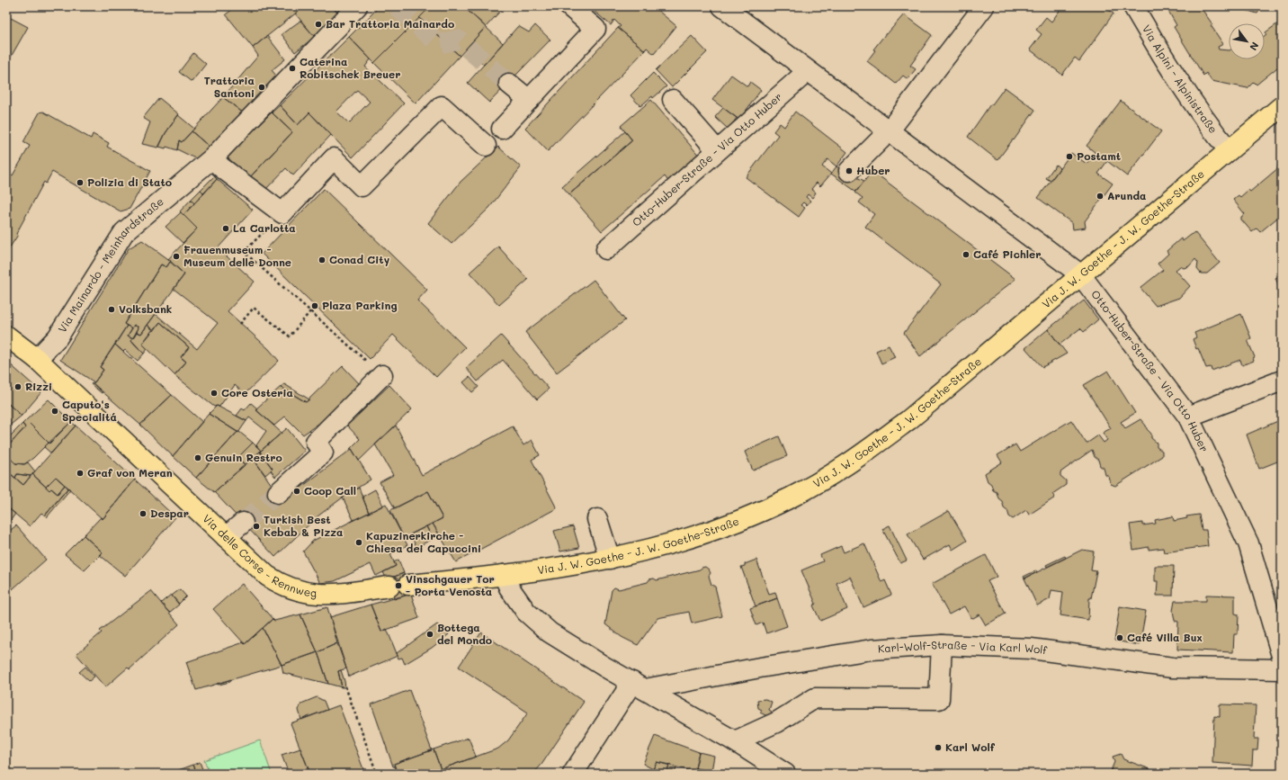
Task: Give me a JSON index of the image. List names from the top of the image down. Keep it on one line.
{"streets":{"main road":["Via J. W. Goethe - J. W. Goethe-Straße","Via delle Corse - Rennweg"],"street":["Via Alpini - Alpinistraße","Otto-Huber-Straße - Via Otto Huber","Via Mainardo - Meinhardstraße","Karl-Wolf-Straße - Via Karl Wolf"]},"crossings":[["Via Alpini - Alpinistraße","Via J. W. Goethe - J. W. Goethe-Straße"],["Otto-Huber-Straße - Via Otto Huber","Via J. W. Goethe - J. W. Goethe-Straße"],["Via J. W. Goethe - J. W. Goethe-Straße","Via delle Corse - Rennweg"],["Via Mainardo - Meinhardstraße","Via delle Corse - Rennweg"]],"places":["Bar Trattoria Mainardo","Caterina Robitschek Breuer","Trattoria Santoni","Postamt","Huber","Polizia di Stato","Arunda","La Carlotta","Café Pichler","Frauenmuseum - Museum delle Donne","Conad City","Plaza Parking","Volksbank","Rizzi","Core Osteria","Caputo‘s Specialitá","Genuin Restro","Graf von Meran","Coop Call","Despar","Turkish Best Kebab & Pizza","Kapuzinerkirche - Chiesa dei Capuccini","Vinschgauer Tor - Porta Venosta","Bottega del Mondo","Café Villa Bux","Karl Wolf"],"north":"bottom right"}
